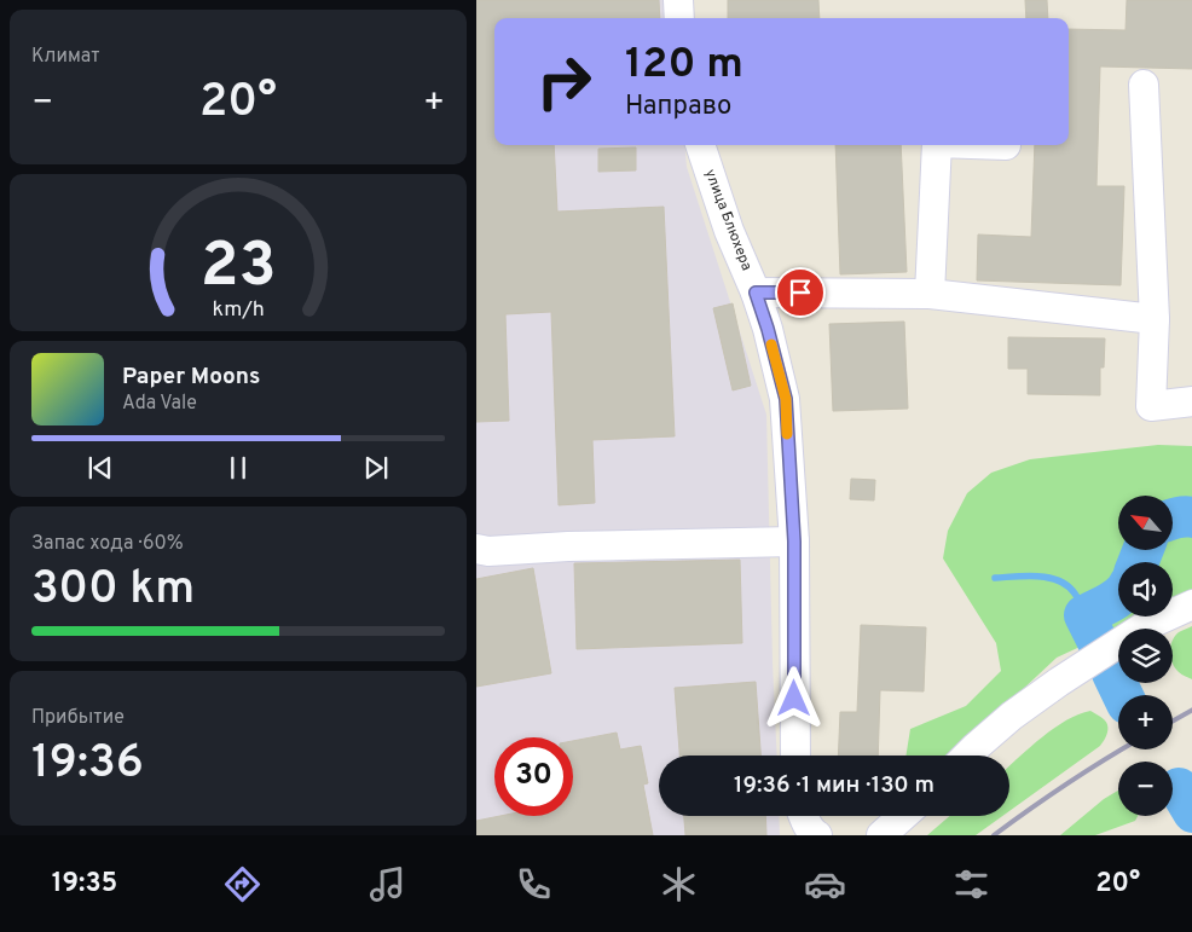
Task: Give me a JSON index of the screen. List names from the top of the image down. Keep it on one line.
{"streets":{"street":["улица Блюхера"]},"north":"top left","page":{"tile":["Климат",["Запас хода · 60%","300 km"],["Прибытие","19:36"]],"turn":["120 m","Направо"],"heat":["−","20°","+"],"song":["Paper Moons","Ada Vale"],"map_buttons":["+","−"],"limit":"30","trip":"19:36 · 1 мин · 130 m","tabs":["19:35","20°"],"gauge":["23","km/h"]}}
